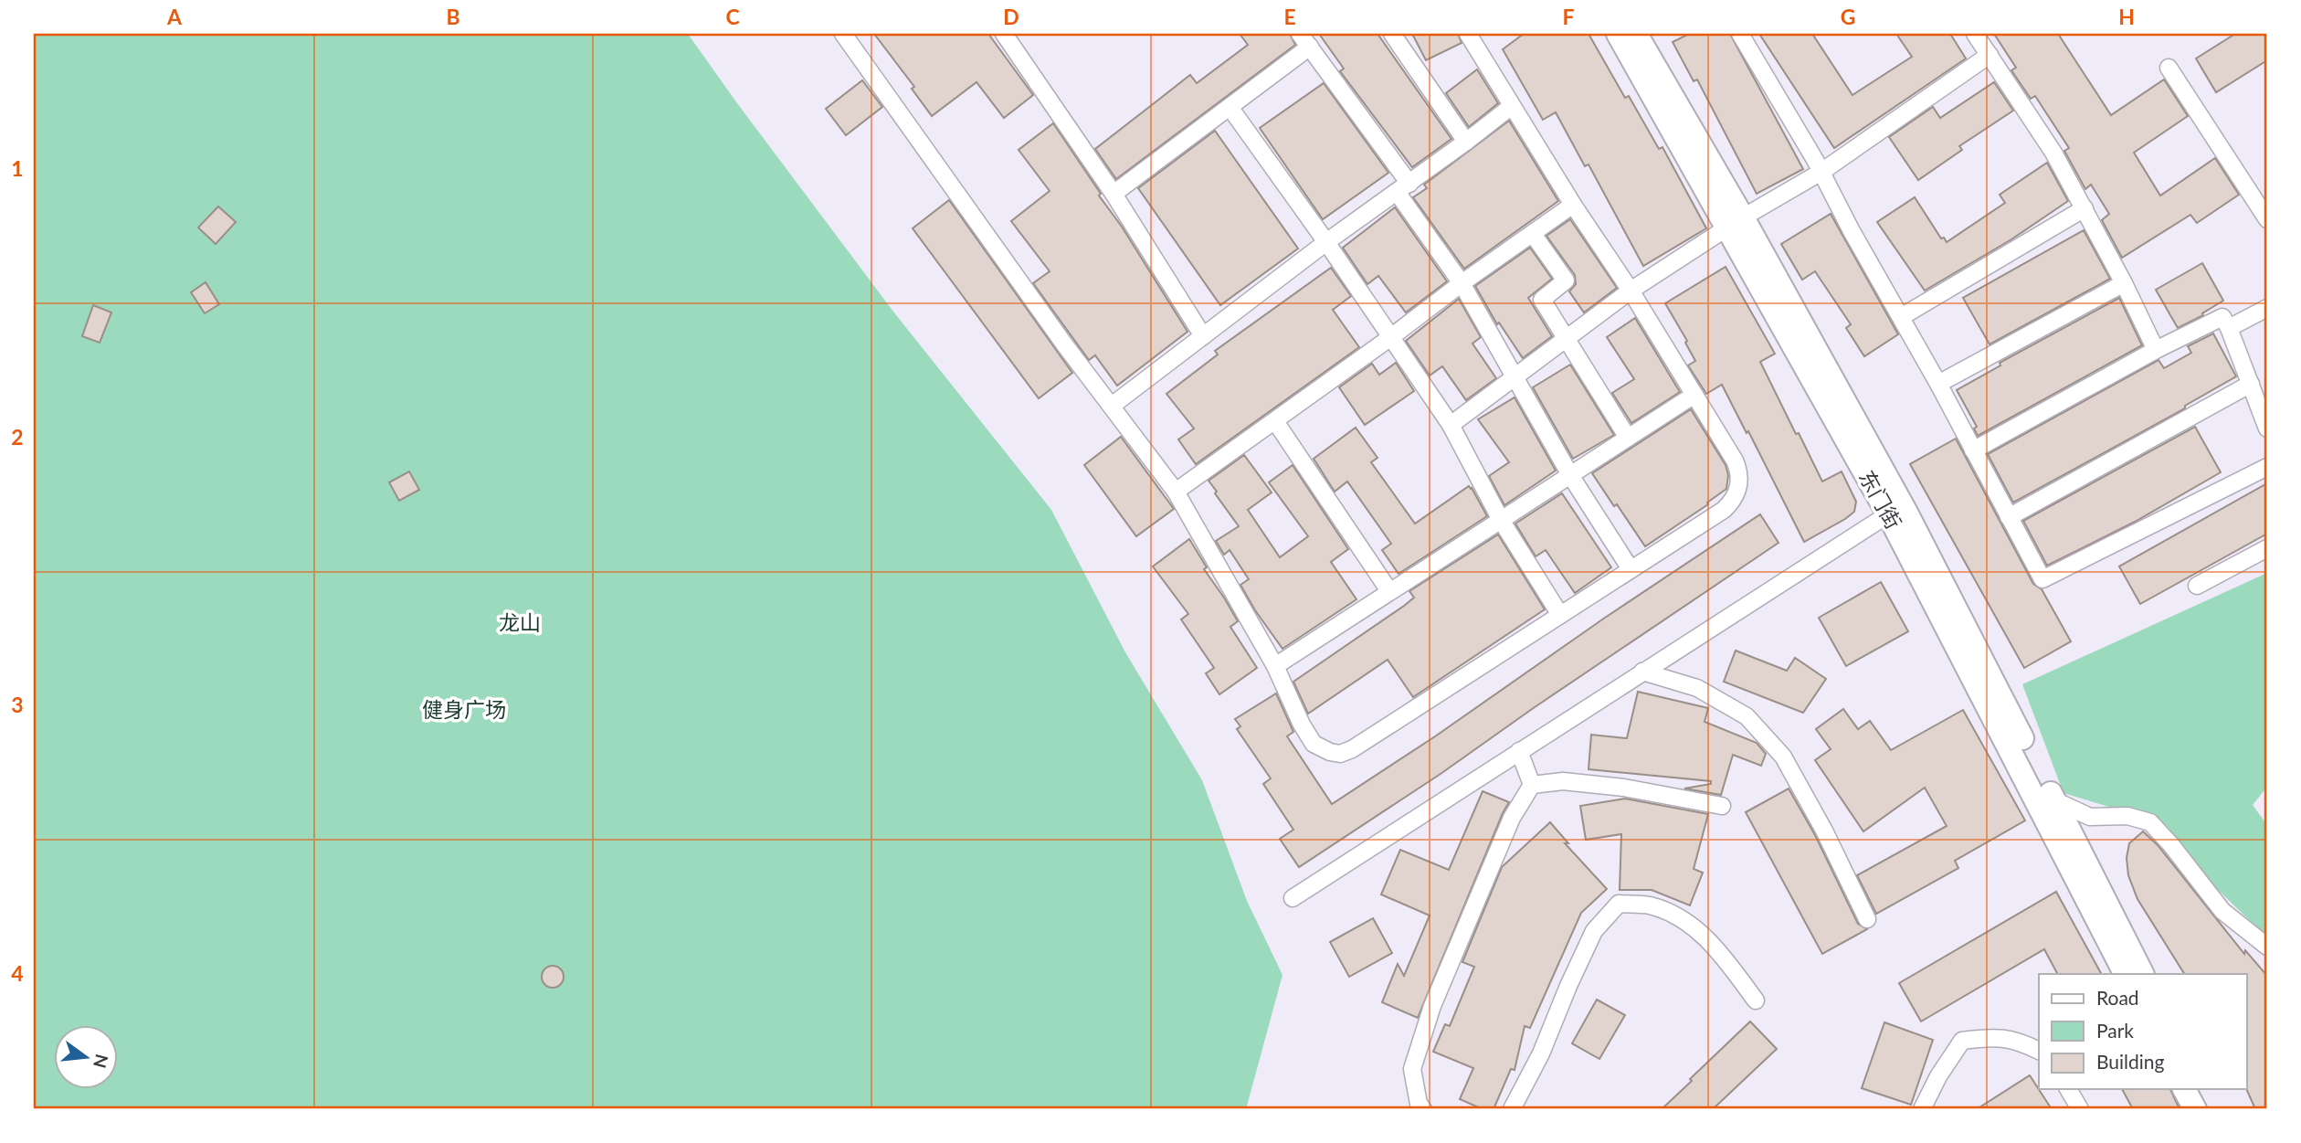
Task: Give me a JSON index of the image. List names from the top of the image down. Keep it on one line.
{"streets":{"street":["东门街"]},"parks":["龙山","健身广场"],"legend":["Road","Park","Building"],"north":"right","grid":{"columns":["A","B","C","D","E","F","G","H"],"rows":["1","2","3","4"]}}
